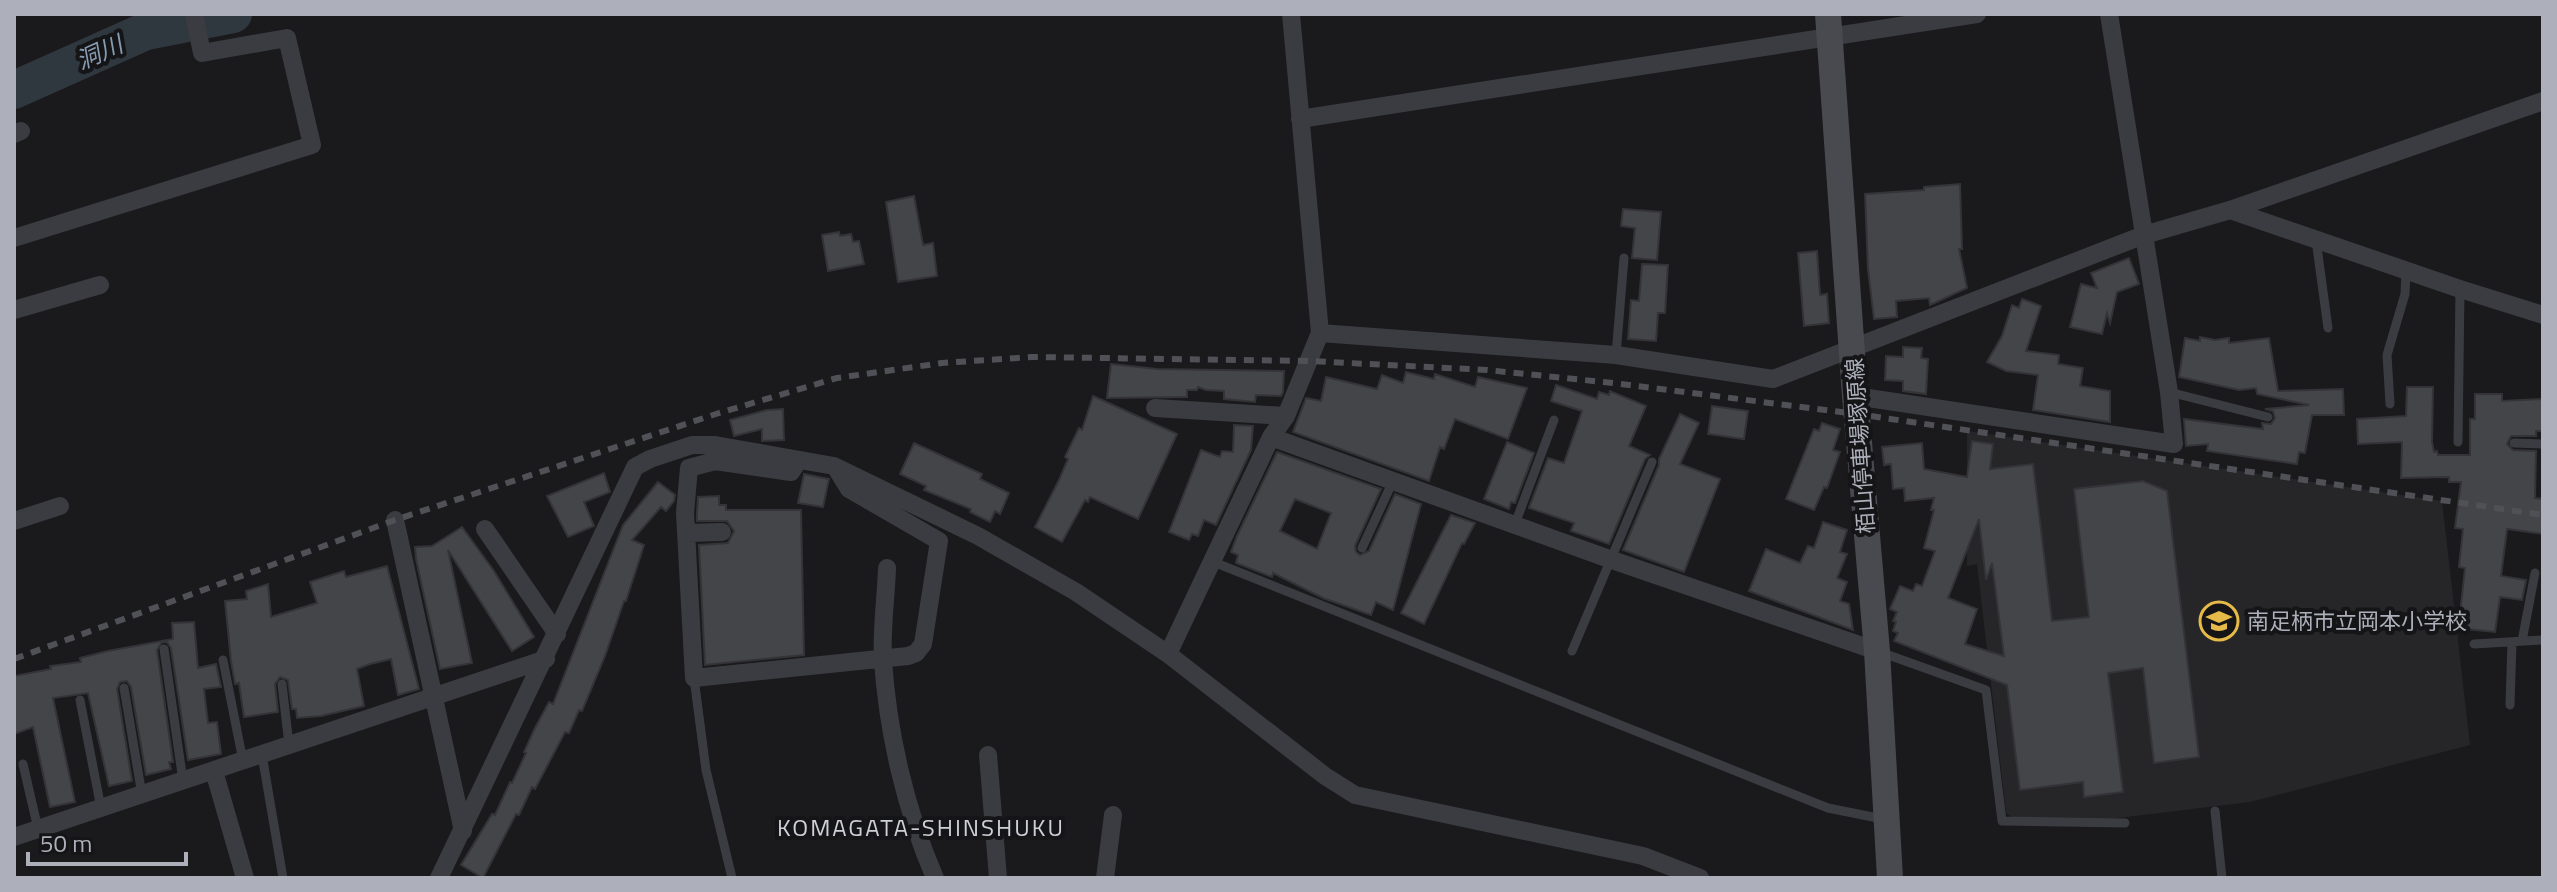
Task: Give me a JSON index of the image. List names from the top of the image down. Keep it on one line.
{"streets":{"main road":["栢山停車場塚原線"]},"districts":["KOMAGATA-SHINSHUKU"],"water":["洞川"],"places":{"school or university":["南足柄市立岡本小学校"]},"scale_bar":"50 m"}
